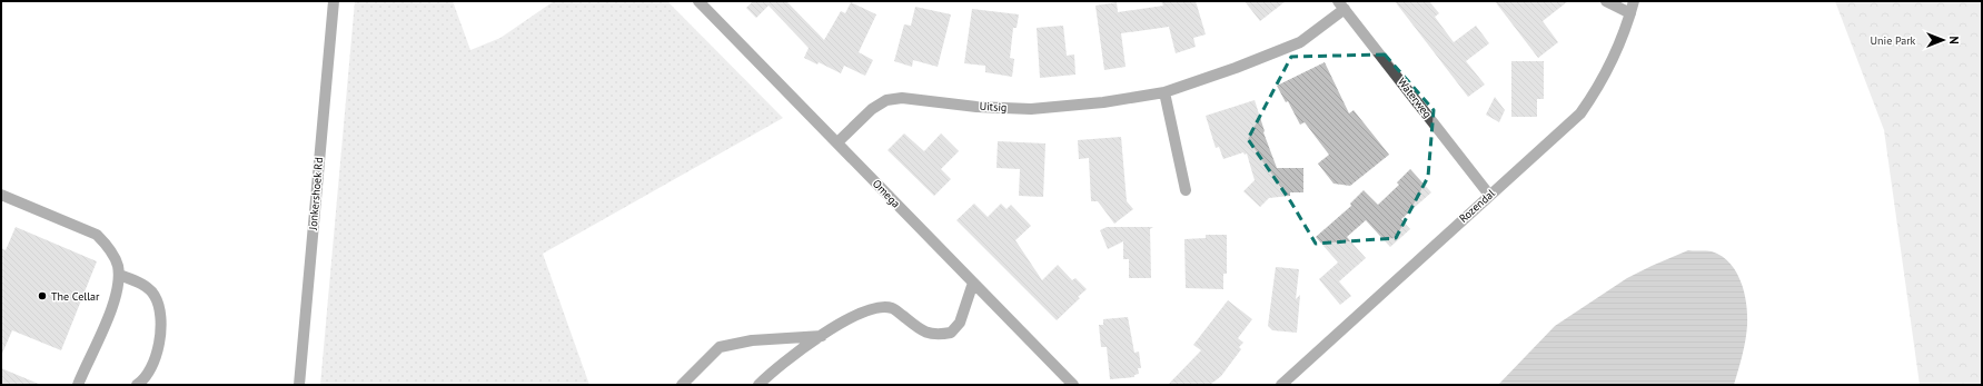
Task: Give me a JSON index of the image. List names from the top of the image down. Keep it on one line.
{"streets":{"street":["Waterweg","Uitsig","Jonkershoek Rd","Omega","Rozendal"]},"crossings":[["Waterweg","Uitsig"],["Waterweg","Rozendal"],["Uitsig","Omega"]],"parks":["Unie Park"],"places":["The Cellar"],"north":"right"}
